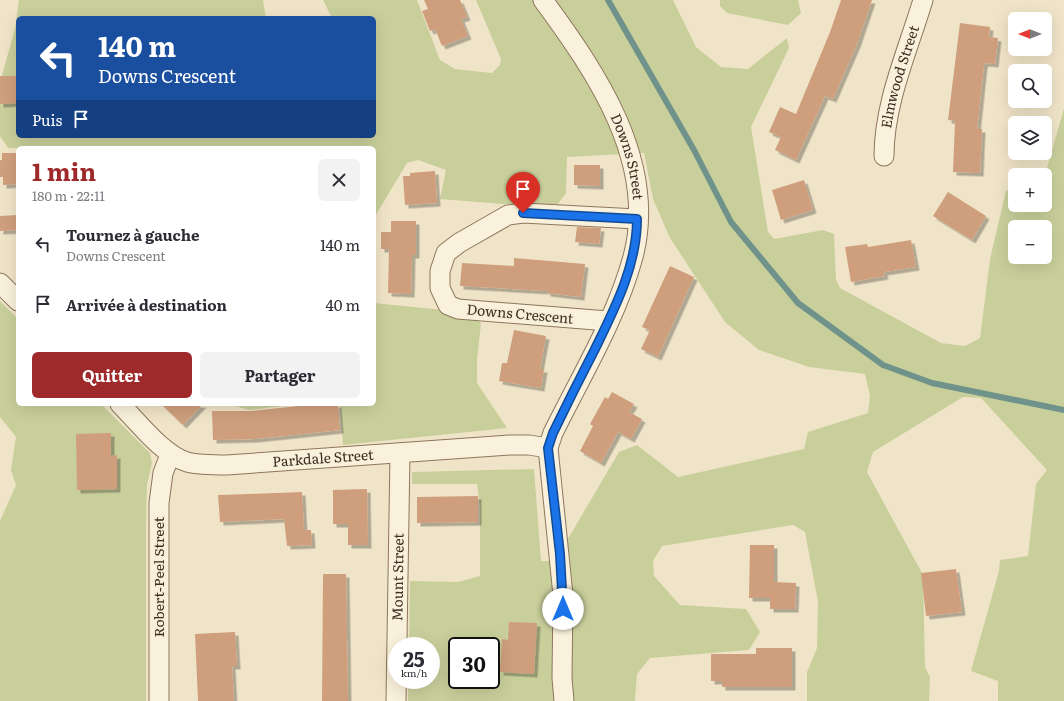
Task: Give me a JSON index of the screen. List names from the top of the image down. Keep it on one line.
{"streets":{"street":["Elmwood Street","Downs Street","Downs Crescent","Parkdale Street","Robert-Peel Street","Mount Street"]},"crossings":[["Downs Street","Downs Crescent"],["Downs Street","Parkdale Street"],["Parkdale Street","Robert-Peel Street"],["Parkdale Street","Mount Street"]],"north":"left","page":{"map_buttons":["+","−"],"turn":["140 m","Downs Crescent"],"then":"Puis","heading":["1 min","180 m · 22:11"],"list":[{"name":"Tournez à gauche","note":"Downs Crescent","value":"140 m"},{"name":"Arrivée à destination","value":"40 m"}],"buttons":["Quitter","Partager"],"speed":"25 km/h","limit":"30"}}
